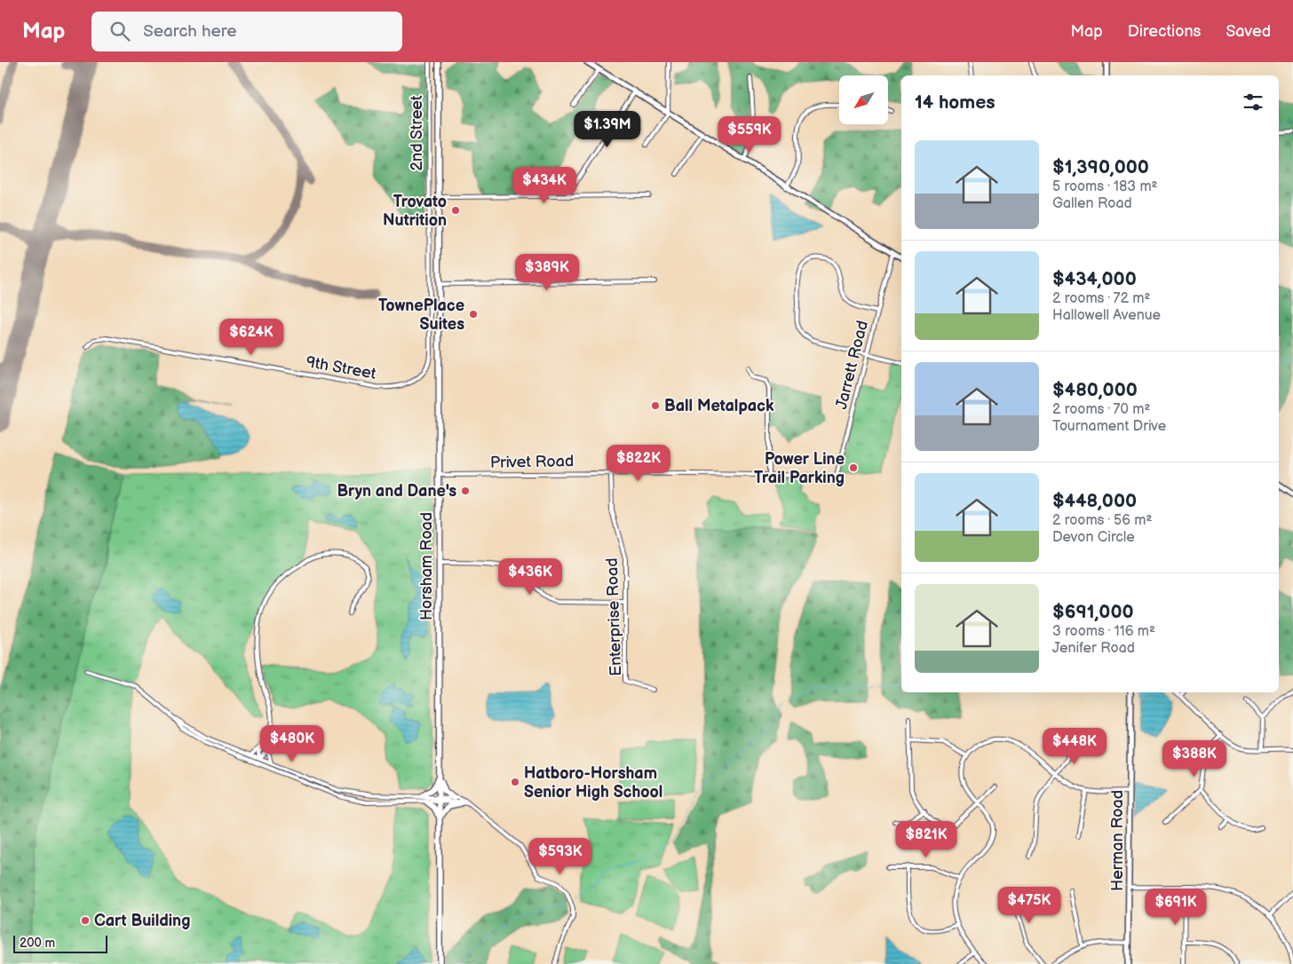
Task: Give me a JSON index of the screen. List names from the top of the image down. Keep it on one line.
{"streets":{"main road":["Horsham Road","Herman Road"],"street":["2nd Street","Jarrett Road","9th Street","Privet Road","Enterprise Road"]},"crossings":[["2nd Street","9th Street"],["Jarrett Road","Privet Road"],["Privet Road","Horsham Road"],["Privet Road","Enterprise Road"]],"places":["Trovato Nutrition","TownePlace Suites","Ball Metalpack","Power Line Trail Parking","Bryn and Dane's","Hatboro-Horsham Senior High School","Cart Building"],"scale_bar":"200 m","north":"bottom left","page":{"header":"Map","search":"Search here","nav":["Map","Directions","Saved"],"heading":"14 homes","price":["$1.39M","$559K","$434K","$389K","$624K","$822K","$436K","$480K","$448K","$388K","$821K","$593K","$475K","$691K"],"list":[{"name":"$1,390,000","note":"5 rooms · 183 m² · Gallen Road"},{"name":"$434,000","note":"2 rooms · 72 m² · Hallowell Avenue"},{"name":"$480,000","note":"2 rooms · 70 m² · Tournament Drive"},{"name":"$448,000","note":"2 rooms · 56 m² · Devon Circle"},{"name":"$691,000","note":"3 rooms · 116 m² · Jenifer Road"}],"scale":"200 m"}}
